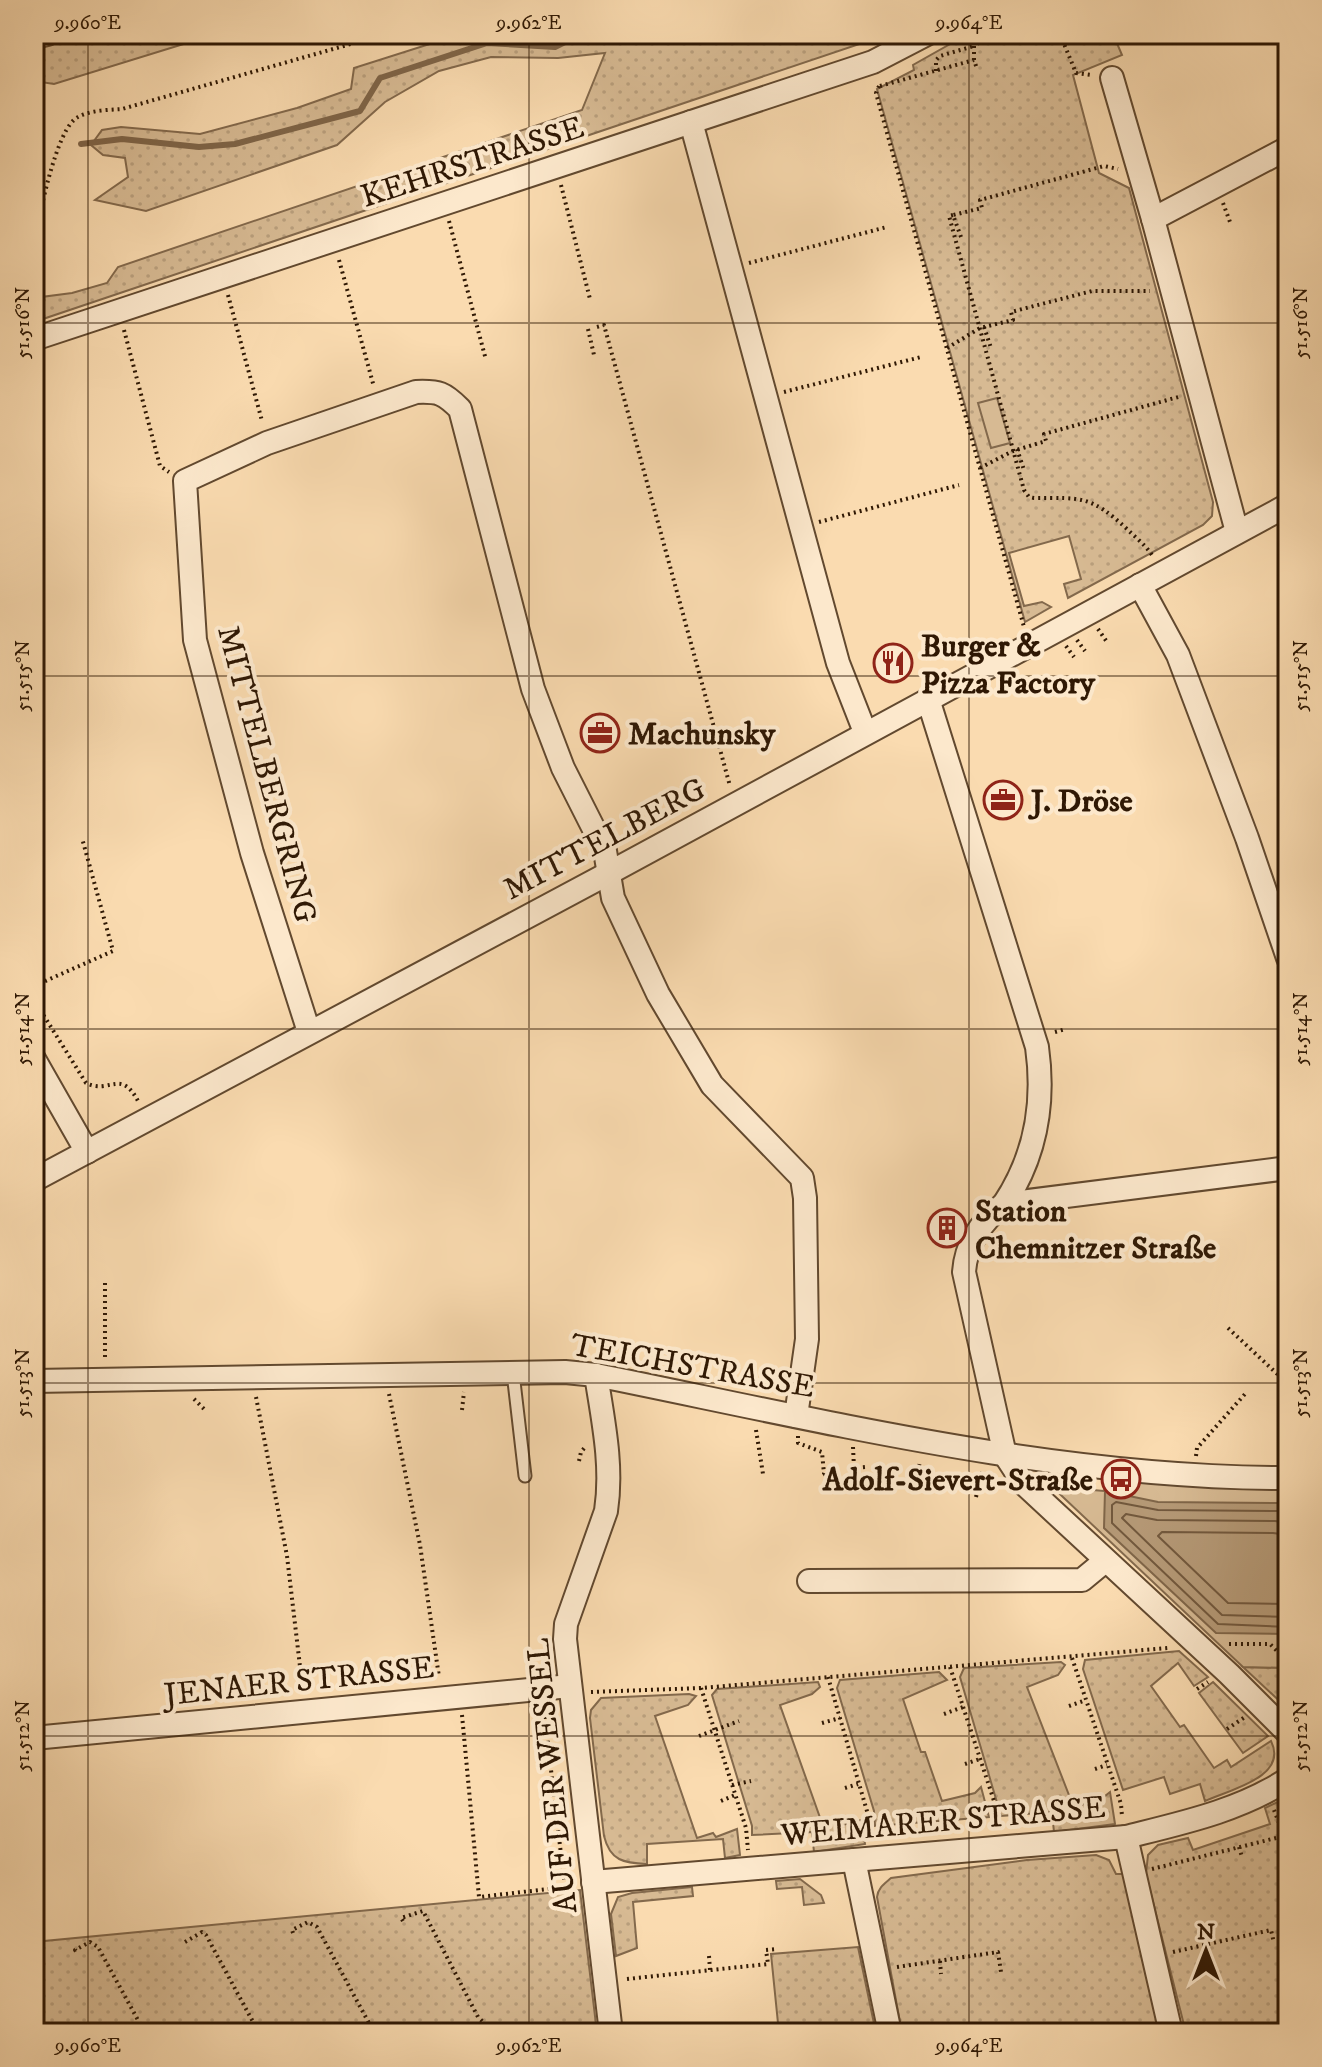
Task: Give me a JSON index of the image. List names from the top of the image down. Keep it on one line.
{"streets":{"street":["KEHRSTRASSE","MITTELBERGRING","MITTELBERG","TEICHSTRASSE","JENAER STRASSE","AUF DER WESSEL","WEIMARER STRASSE"]},"crossings":[["MITTELBERGRING","MITTELBERG"],["TEICHSTRASSE","AUF DER WESSEL"],["JENAER STRASSE","AUF DER WESSEL"],["AUF DER WESSEL","WEIMARER STRASSE"]],"places":{"restaurant":["Burger & Pizza Factory"],"office":["Machunsky","J. Dröse"],"building":["Station Chemnitzer Straße"],"bus stop":["Adolf-Sievert-Straße"]},"north":"top","coordinates":["9.960°E","9.962°E","9.964°E","51.516°N","51.515°N","51.514°N","51.513°N","51.512°N"]}
